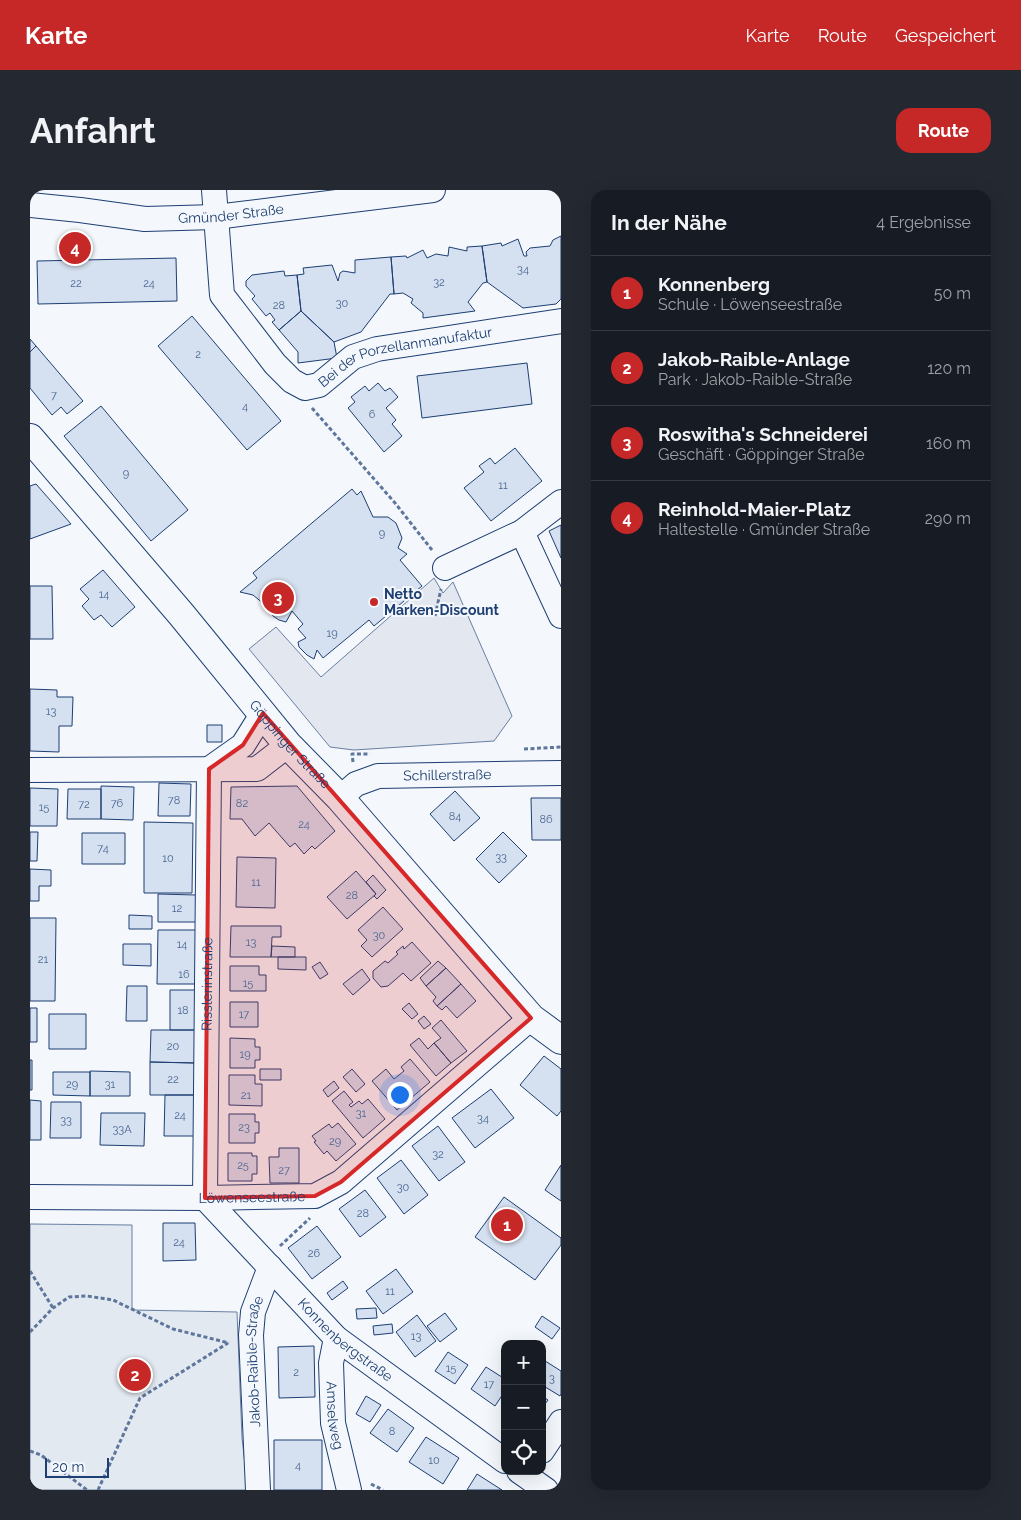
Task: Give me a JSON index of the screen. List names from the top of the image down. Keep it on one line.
{"streets":{"main road":["Göppinger Straße"],"street":["Gmünder Straße","Bei der Porzellanmanufaktur","Schillerstraße","Risslerinstraße","Löwenseestraße","Konnenbergstraße","Jakob-Raible-Straße","Amselweg"]},"crossings":[["Gmünder Straße","Bei der Porzellanmanufaktur"],["Göppinger Straße","Schillerstraße"],["Göppinger Straße","Löwenseestraße"],["Risslerinstraße","Löwenseestraße"],["Risslerinstraße","Konnenbergstraße"],["Löwenseestraße","Konnenbergstraße"],["Konnenbergstraße","Jakob-Raible-Straße"],["Konnenbergstraße","Amselweg"]],"places":["Netto Marken-Discount"],"house_numbers":["34","32","22","24","30","28","2","7","4","6","9","11","9","14","19","13","78","76","82","72","15","84","86","24","74","33","10","11","28","12","30","13","14","21","16","15","18","17","20","19","22","29","31","21","31","24","34","33","23","33A","29","32","25","27","30","28","24","26","11","13","15","2","3","17","8","10","4"],"scale_bar":"20 m","page":{"header":"Karte","nav":["Karte","Route","Gespeichert"],"buttons":"Route","title":"Anfahrt","heading":["In der Nähe","4 Ergebnisse"],"pins":["4","3","1","2"],"list":[{"mark":"1","name":"Konnenberg","note":"Schule · Löwenseestraße","value":"50 m"},{"mark":"2","name":"Jakob-Raible-Anlage","note":"Park · Jakob-Raible-Straße","value":"120 m"},{"mark":"3","name":"Roswitha's Schneiderei","note":"Geschäft · Göppinger Straße","value":"160 m"},{"mark":"4","name":"Reinhold-Maier-Platz","note":"Haltestelle · Gmünder Straße","value":"290 m"}],"map_buttons":["+","−"],"scale":"20 m"}}
